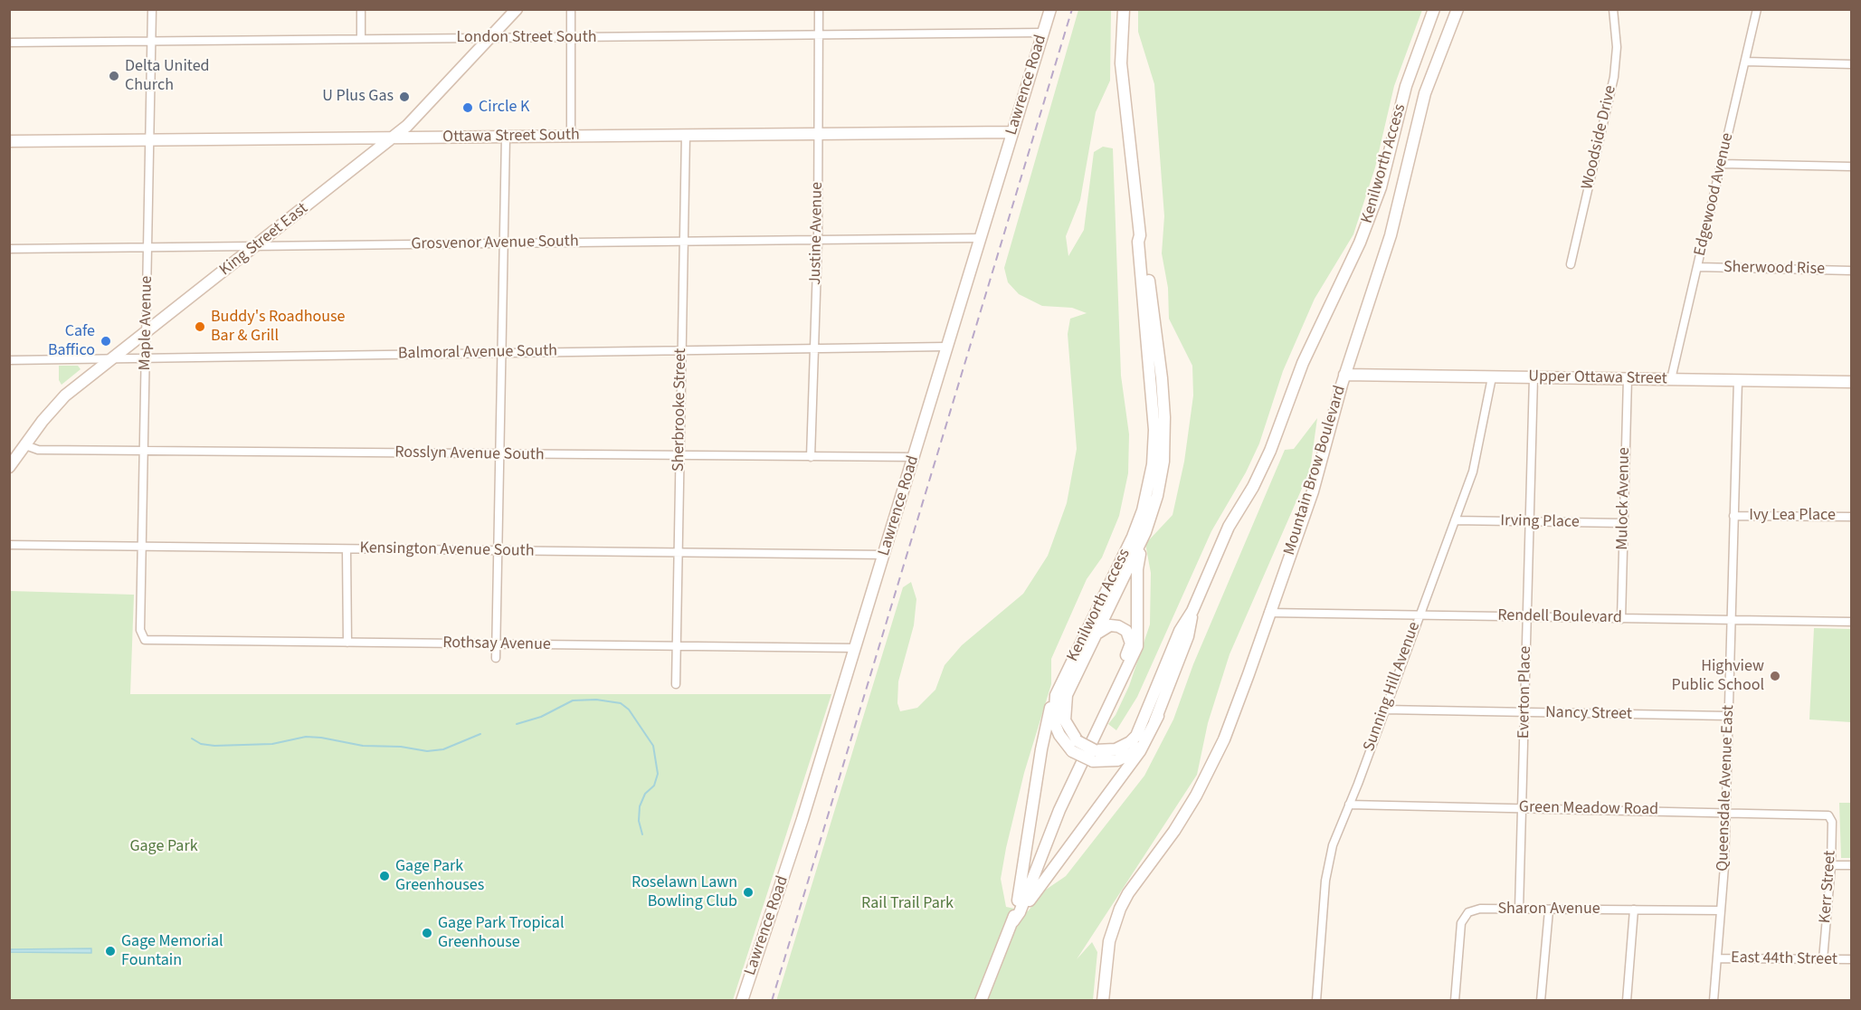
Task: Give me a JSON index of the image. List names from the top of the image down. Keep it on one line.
{"streets":{"main road":["Lawrence Road","Ottawa Street South","Kenilworth Access","King Street East","Upper Ottawa Street","Mountain Brow Boulevard"],"street":["London Street South","Woodside Drive","Edgewood Avenue","Justine Avenue","Grosvenor Avenue South","Sherwood Rise","Maple Avenue","Balmoral Avenue South","Sherbrooke Street","Rosslyn Avenue South","Mulock Avenue","Ivy Lea Place","Irving Place","Kensington Avenue South","Rendell Boulevard","Rothsay Avenue","Sunning Hill Avenue","Everton Place","Nancy Street","Queensdale Avenue East","Green Meadow Road","Kerr Street","Sharon Avenue","East 44th Street"]},"crossings":[["London Street South","Lawrence Road"],["London Street South","Justine Avenue"],["London Street South","King Street East"],["London Street South","Maple Avenue"],["Lawrence Road","Ottawa Street South"],["Lawrence Road","Grosvenor Avenue South"],["Lawrence Road","Balmoral Avenue South"],["Lawrence Road","Rosslyn Avenue South"],["Lawrence Road","Kensington Avenue South"],["Lawrence Road","Rothsay Avenue"],["Ottawa Street South","Justine Avenue"],["Ottawa Street South","King Street East"],["Ottawa Street South","Maple Avenue"],["Ottawa Street South","Sherbrooke Street"],["Edgewood Avenue","Sherwood Rise"],["Edgewood Avenue","Upper Ottawa Street"],["Justine Avenue","Grosvenor Avenue South"],["Justine Avenue","Balmoral Avenue South"],["Justine Avenue","Rosslyn Avenue South"],["King Street East","Grosvenor Avenue South"],["King Street East","Maple Avenue"],["King Street East","Balmoral Avenue South"],["King Street East","Rosslyn Avenue South"],["Grosvenor Avenue South","Maple Avenue"],["Grosvenor Avenue South","Sherbrooke Street"],["Maple Avenue","Balmoral Avenue South"],["Maple Avenue","Rosslyn Avenue South"],["Maple Avenue","Kensington Avenue South"],["Maple Avenue","Rothsay Avenue"],["Balmoral Avenue South","Sherbrooke Street"],["Upper Ottawa Street","Mountain Brow Boulevard"],["Upper Ottawa Street","Mulock Avenue"],["Upper Ottawa Street","Sunning Hill Avenue"],["Upper Ottawa Street","Everton Place"],["Upper Ottawa Street","Queensdale Avenue East"],["Sherbrooke Street","Rosslyn Avenue South"],["Sherbrooke Street","Kensington Avenue South"],["Sherbrooke Street","Rothsay Avenue"],["Mountain Brow Boulevard","Rendell Boulevard"],["Mulock Avenue","Irving Place"],["Mulock Avenue","Rendell Boulevard"],["Ivy Lea Place","Queensdale Avenue East"],["Irving Place","Sunning Hill Avenue"],["Irving Place","Everton Place"],["Rendell Boulevard","Sunning Hill Avenue"],["Rendell Boulevard","Everton Place"],["Rendell Boulevard","Queensdale Avenue East"],["Sunning Hill Avenue","Nancy Street"],["Sunning Hill Avenue","Green Meadow Road"],["Everton Place","Nancy Street"],["Everton Place","Green Meadow Road"],["Everton Place","Sharon Avenue"],["Nancy Street","Queensdale Avenue East"],["Queensdale Avenue East","Green Meadow Road"],["Queensdale Avenue East","Sharon Avenue"],["Queensdale Avenue East","East 44th Street"],["Green Meadow Road","Kerr Street"],["Kerr Street","East 44th Street"]],"parks":["Gage Park","Rail Trail Park"],"places":["Delta United Church","U Plus Gas","Circle K","Buddy's Roadhouse Bar & Grill","Cafe Baffico","Highview Public School","Gage Park Greenhouses","Roselawn Lawn Bowling Club","Gage Park Tropical Greenhouse","Gage Memorial Fountain"]}
